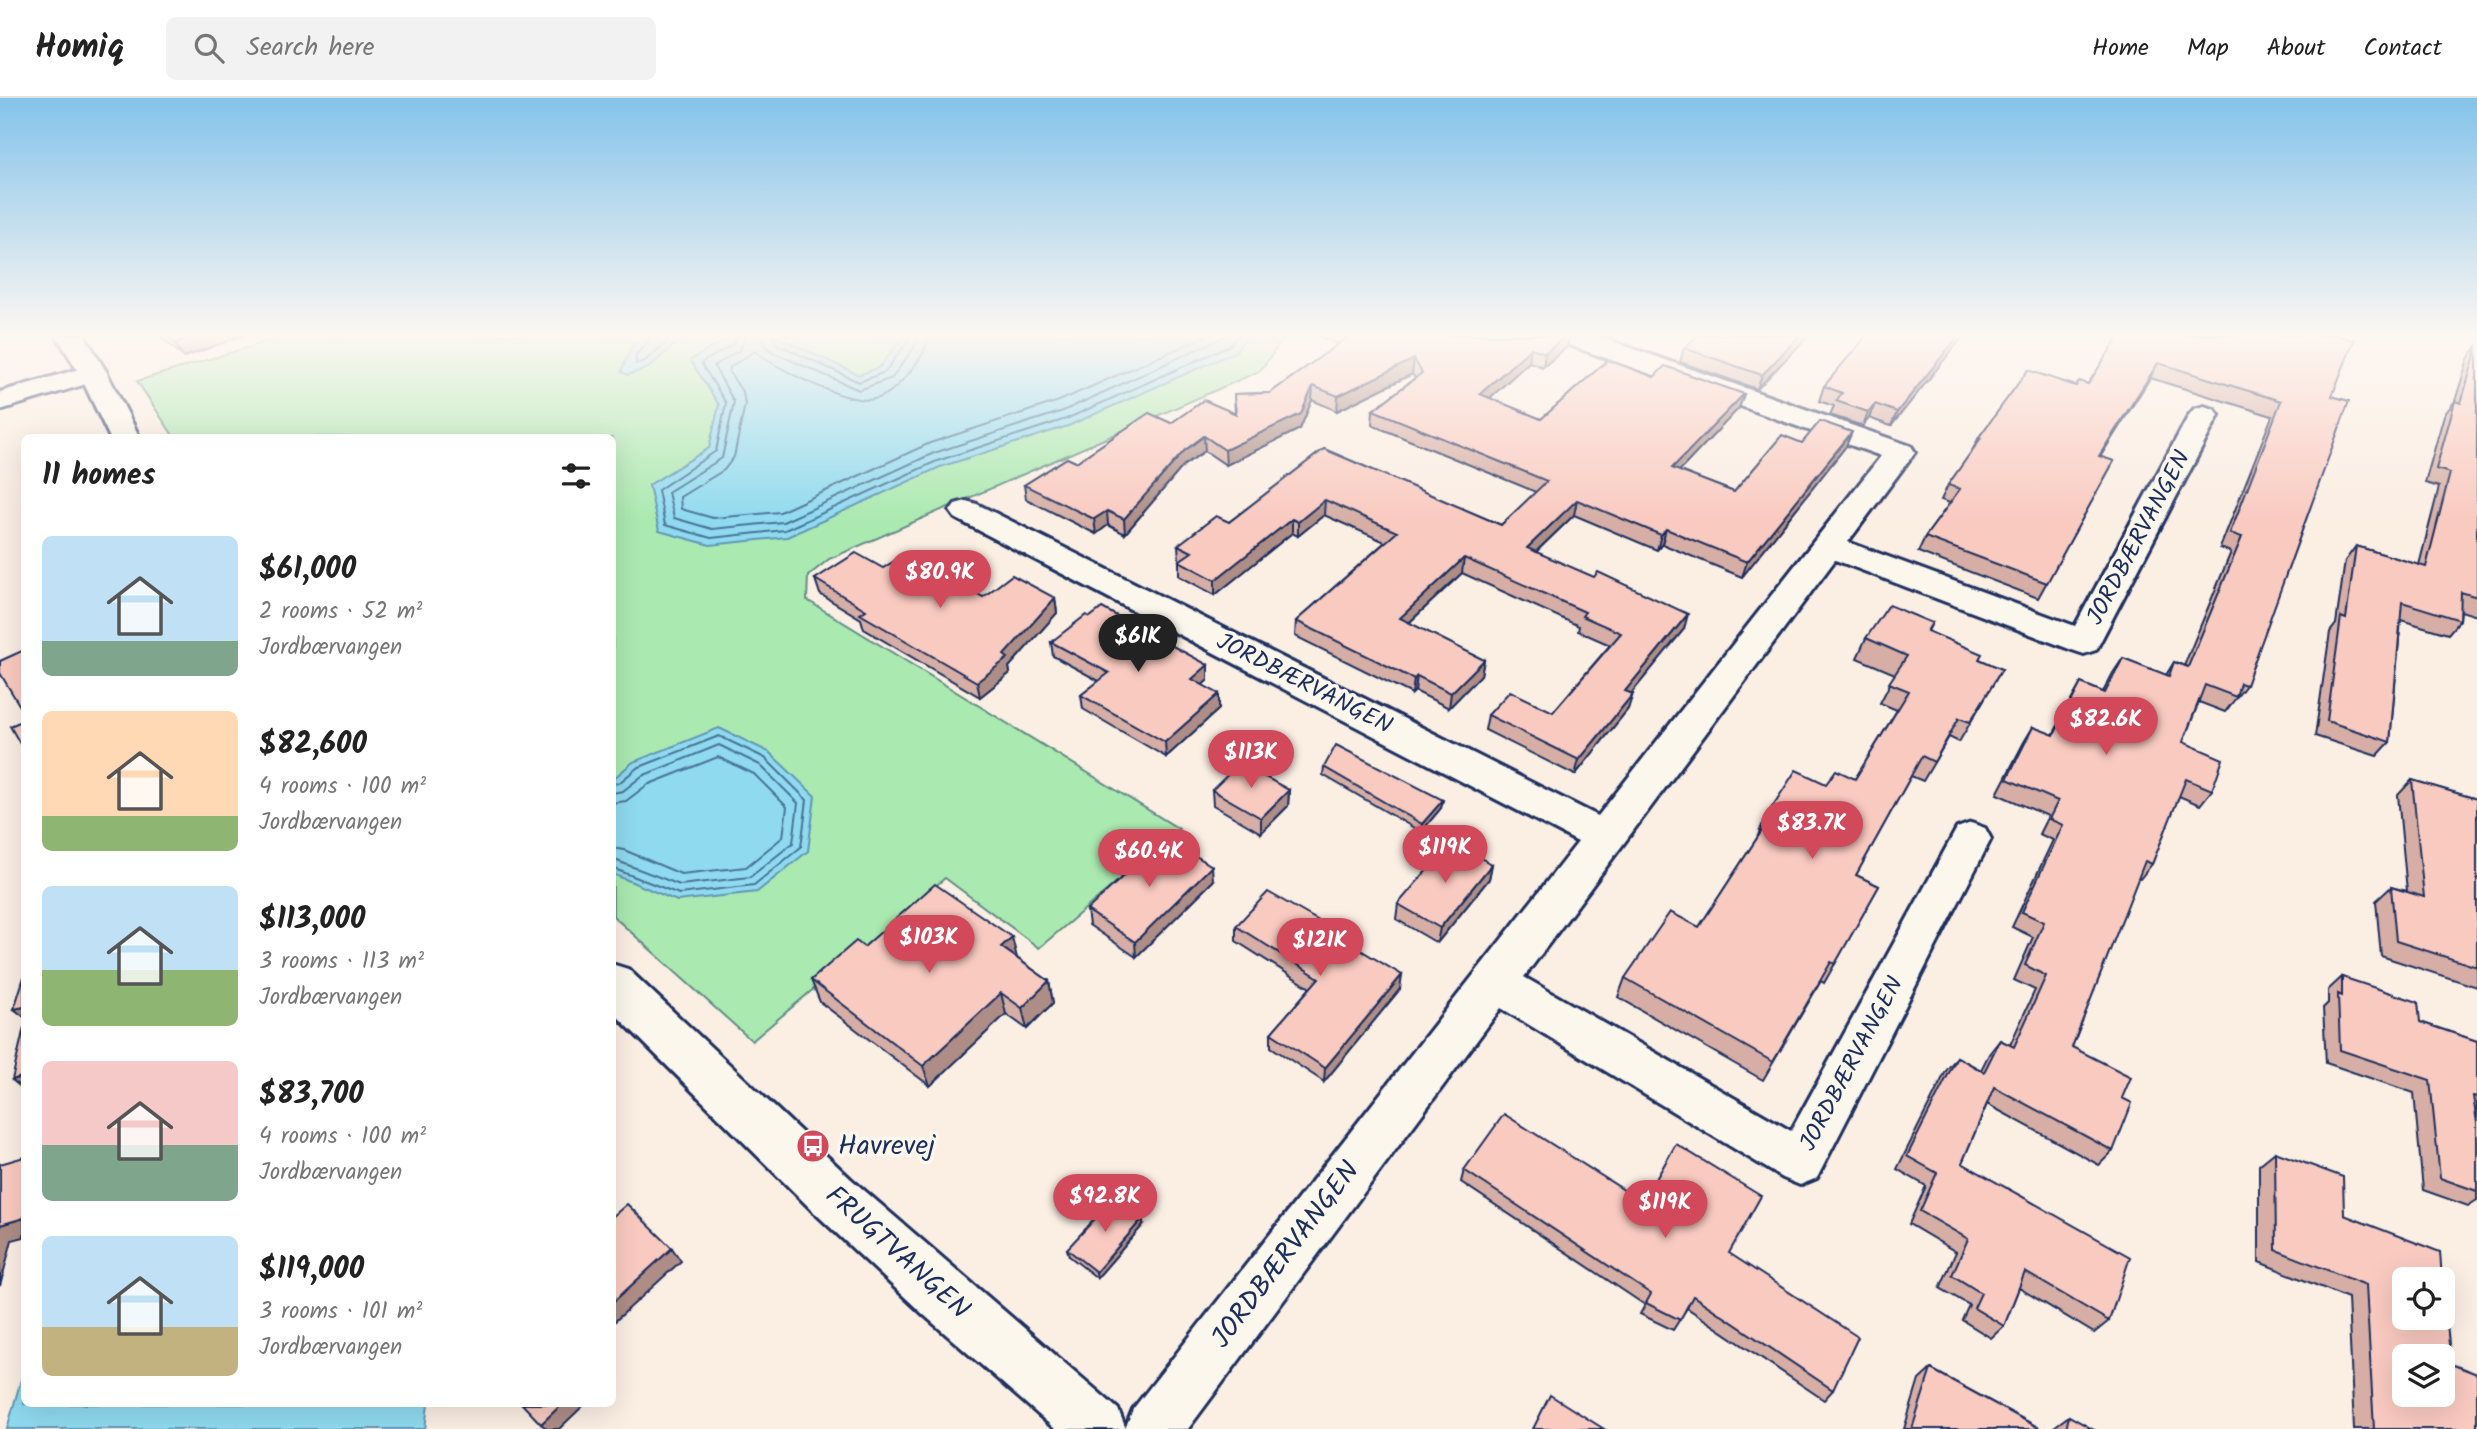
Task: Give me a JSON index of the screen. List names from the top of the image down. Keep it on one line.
{"streets":{"street":["JORDBÆRVANGEN","FRUGTVANGEN"]},"places":{"bus stop":["Havrevej"]},"page":{"header":"Homiq","search":"Search here","nav":["Home","Map","About","Contact"],"heading":"11 homes","list":[{"name":"$61,000","note":"2 rooms · 52 m² · Jordbærvangen"},{"name":"$82,600","note":"4 rooms · 100 m² · Jordbærvangen"},{"name":"$113,000","note":"3 rooms · 113 m² · Jordbærvangen"},{"name":"$83,700","note":"4 rooms · 100 m² · Jordbærvangen"},{"name":"$119,000","note":"3 rooms · 101 m² · Jordbærvangen"}],"price":["$80.9K","$61K","$82.6K","$113K","$83.7K","$119K","$60.4K","$103K","$121K","$92.8K","$119K"]}}
